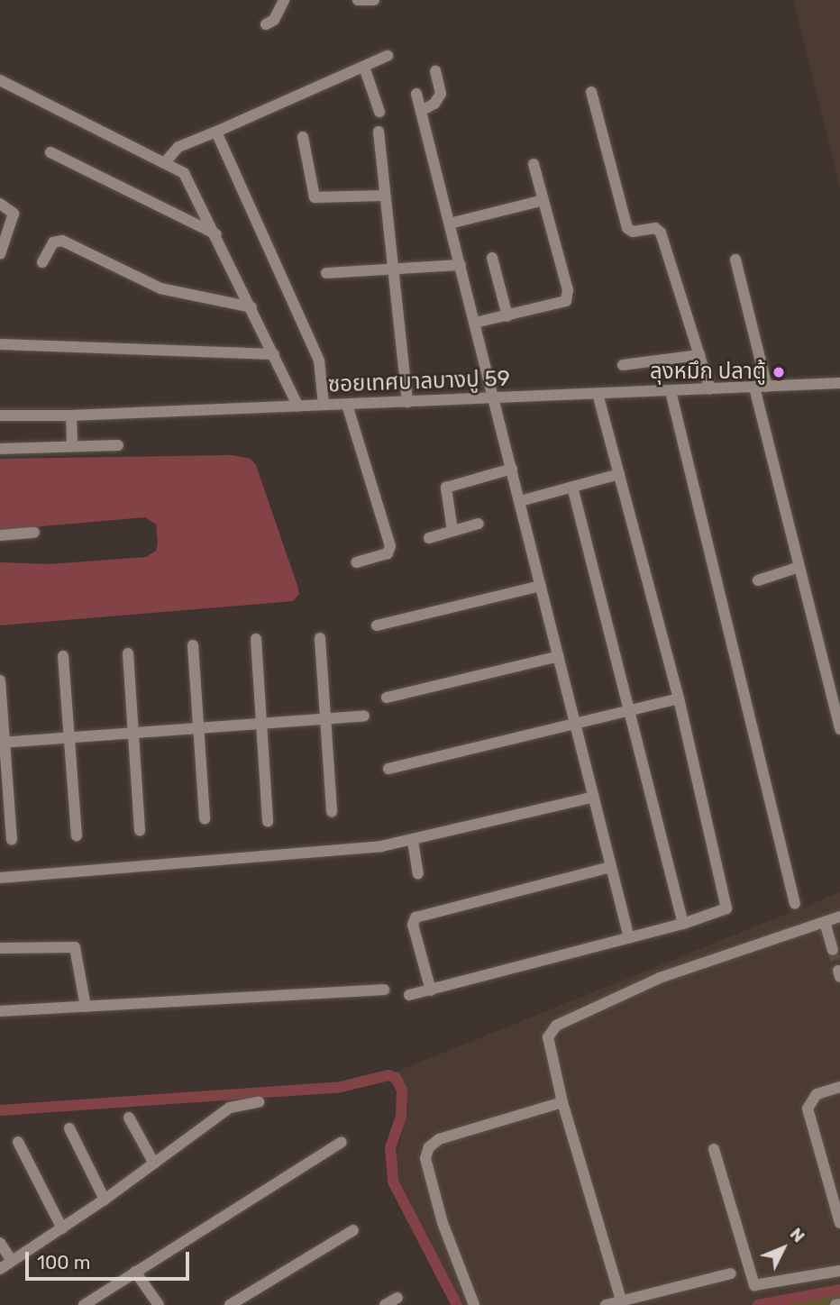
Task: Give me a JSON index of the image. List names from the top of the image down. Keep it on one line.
{"streets":{"street":["ซอยเทศบาลบางปู 59"]},"places":["ลุงหมึก ปลาตู้"],"scale_bar":"100 m","north":"top right"}
